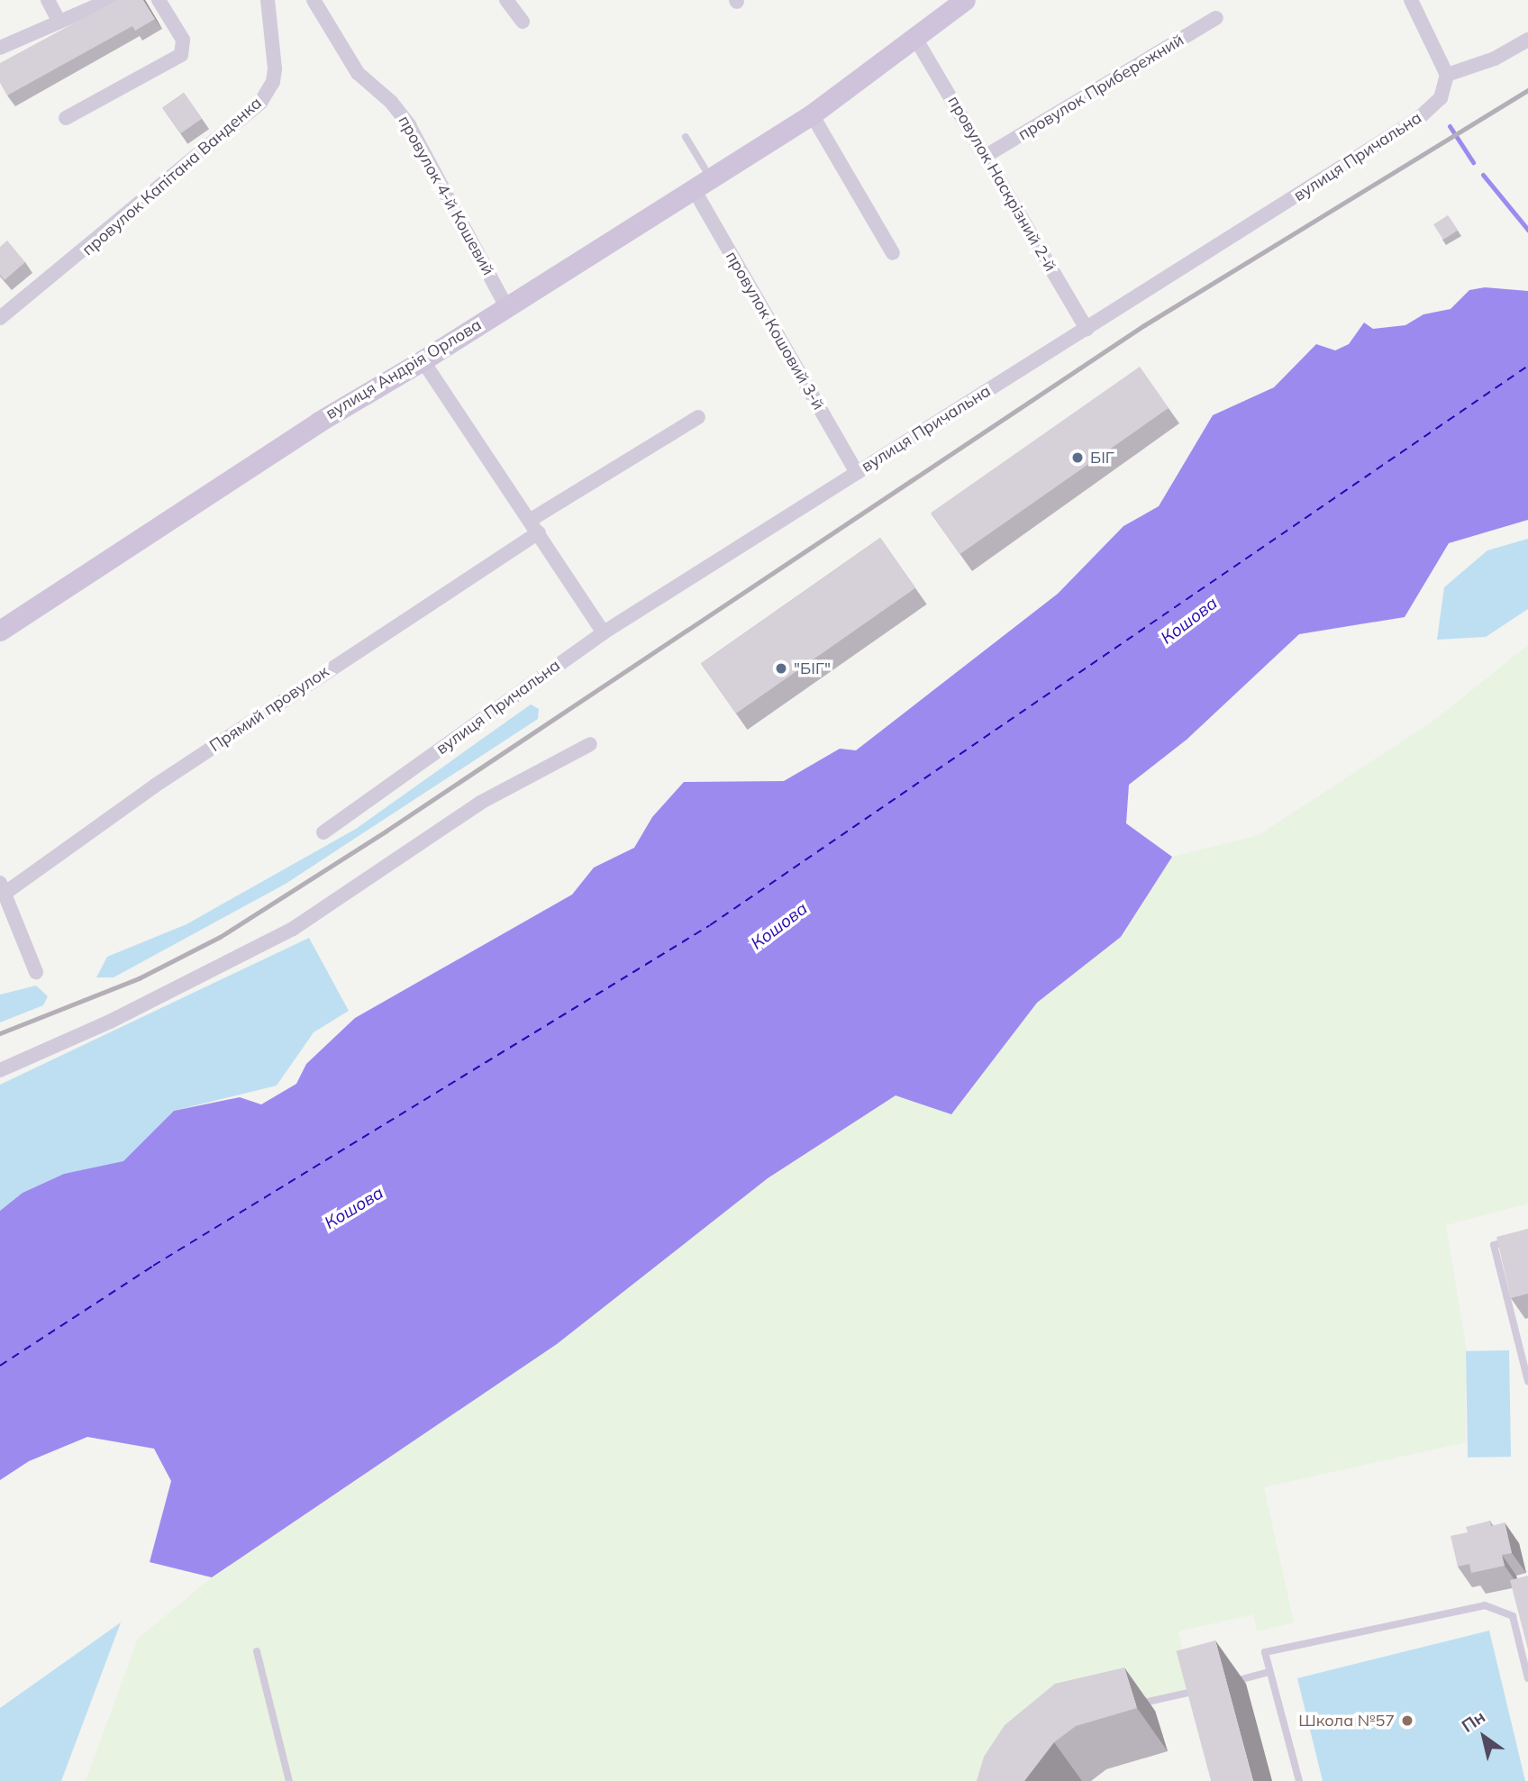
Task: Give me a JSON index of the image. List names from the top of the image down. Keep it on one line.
{"streets":{"street":["провулок Прибережний","вулиця Причальна","провулок Капітана Ванденка","провулок Наскрізний 2-й","провулок 4-й Кошевий","провулок Кошовий 3-й","вулиця Андрія Орлова","Прямий провулок"]},"crossings":[["провулок Прибережний","провулок Наскрізний 2-й"],["вулиця Причальна","провулок Наскрізний 2-й"],["вулиця Причальна","провулок Кошовий 3-й"],["провулок Наскрізний 2-й","вулиця Андрія Орлова"],["провулок 4-й Кошевий","вулиця Андрія Орлова"],["провулок Кошовий 3-й","вулиця Андрія Орлова"]],"water":["Кошова"],"places":["БІГ","\"БІГ\"","Школа №57"],"north":"top left"}
